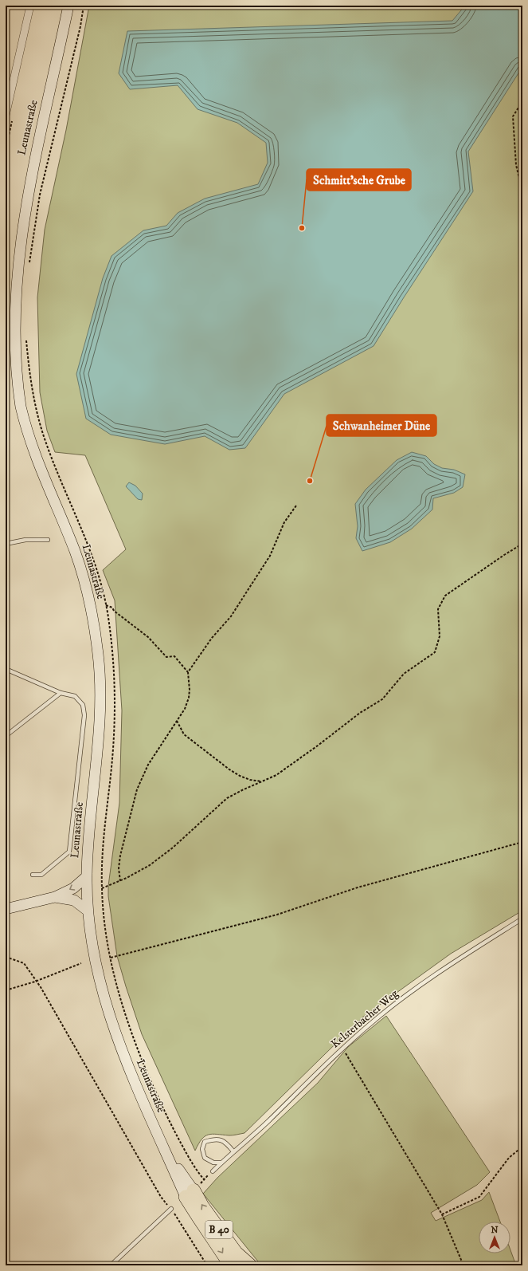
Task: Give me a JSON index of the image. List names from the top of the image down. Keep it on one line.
{"streets":{"highway":["B 40"],"main road":["Leunastraße"],"lane":["Kelsterbacher Weg"]},"crossings":[["Leunastraße","B 40"]],"places":["Schmitt'sche Grube","Schwanheimer Düne"],"north":"top"}
